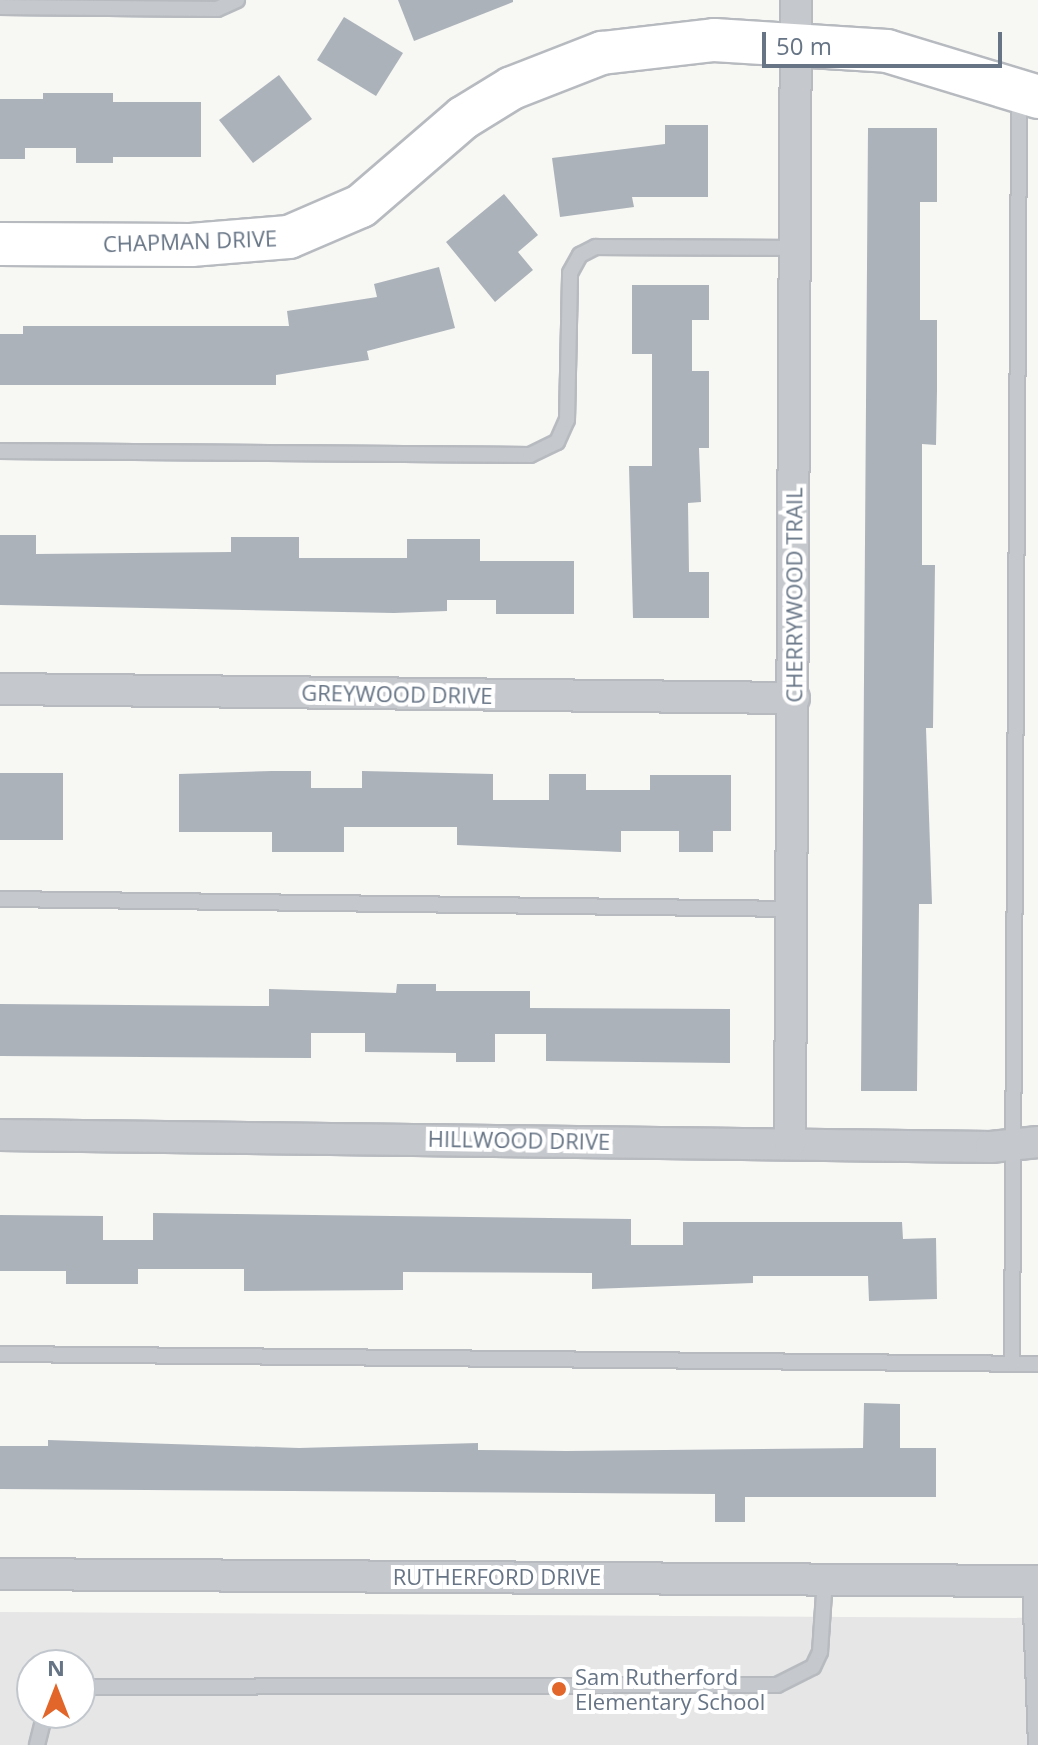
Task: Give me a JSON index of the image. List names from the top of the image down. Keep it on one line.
{"streets":{"street":["CHAPMAN DRIVE","CHERRYWOOD TRAIL","GREYWOOD DRIVE","HILLWOOD DRIVE","RUTHERFORD DRIVE"]},"crossings":[["CHAPMAN DRIVE","CHERRYWOOD TRAIL"],["CHERRYWOOD TRAIL","GREYWOOD DRIVE"],["CHERRYWOOD TRAIL","HILLWOOD DRIVE"]],"places":["Sam Rutherford Elementary School"],"scale_bar":"50 m","north":"top"}
